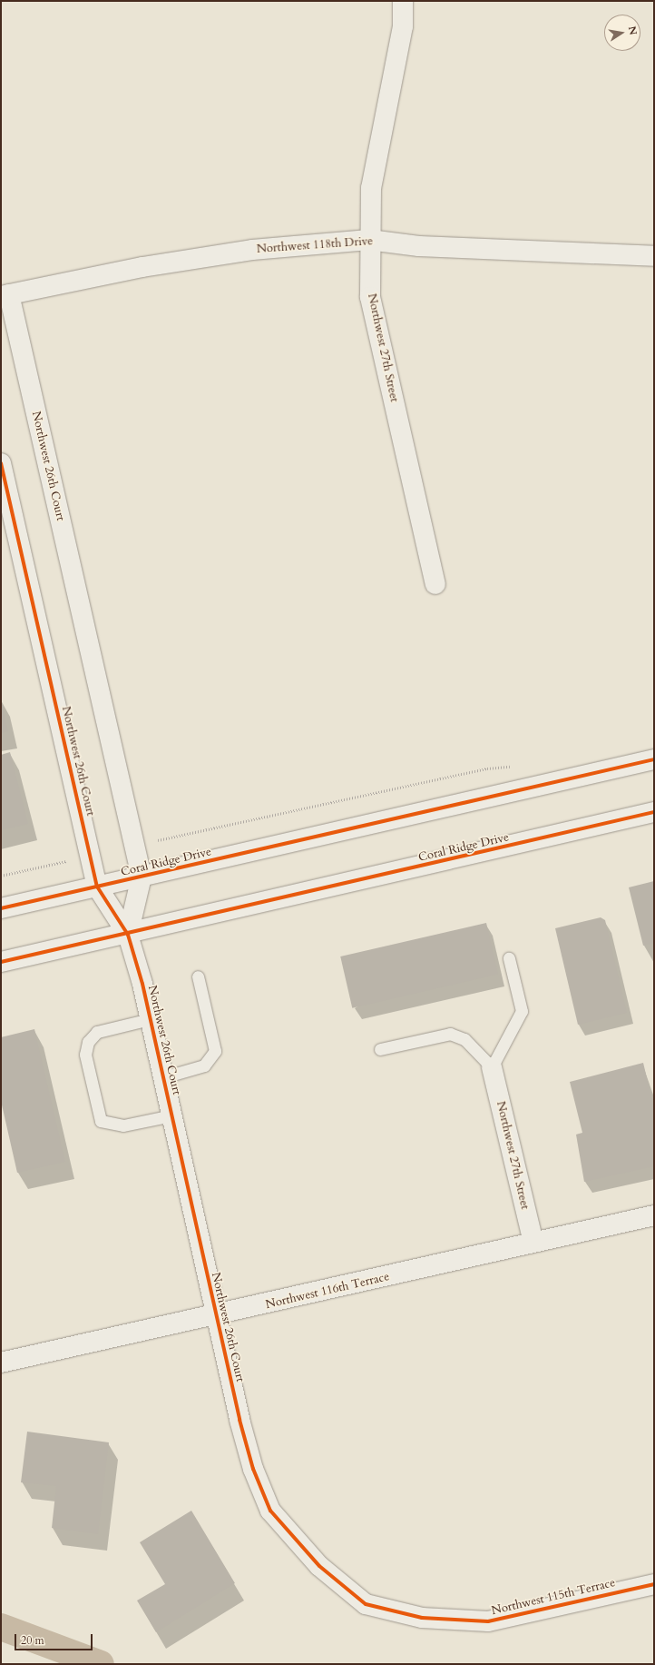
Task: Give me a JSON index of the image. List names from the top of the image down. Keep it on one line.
{"streets":{"street":["Northwest 118th Drive","Northwest 27th Street","Northwest 26th Court","Coral Ridge Drive","Northwest 116th Terrace","Northwest 115th Terrace"]},"crossings":[["Northwest 118th Drive","Northwest 27th Street"],["Northwest 118th Drive","Northwest 26th Court"],["Northwest 27th Street","Northwest 116th Terrace"],["Northwest 26th Court","Coral Ridge Drive"],["Northwest 26th Court","Northwest 116th Terrace"],["Northwest 26th Court","Northwest 115th Terrace"]],"scale_bar":"20 m","north":"right"}
